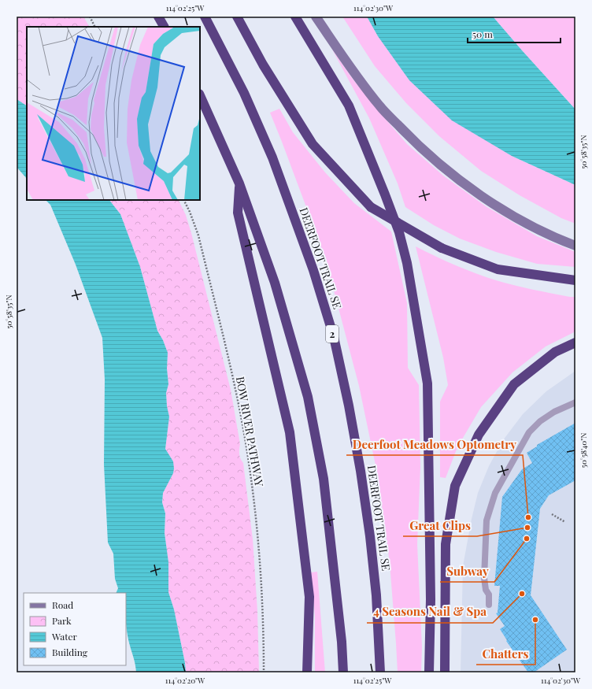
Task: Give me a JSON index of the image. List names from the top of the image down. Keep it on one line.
{"streets":{"highway":["DEERFOOT TRAIL SE","2"],"path":["BOW RIVER PATHWAY"]},"places":["Deerfoot Meadows Optometry","Great Clips","Subway","4 Seasons Nail & Spa","Chatters"],"legend":["Road","Park","Water","Building"],"scale_bar":"50 m","coordinates":["114°02'25\"W","114°02'30\"W","50°58'35\"N","50°58'40\"N","114°02'20\"W"]}
